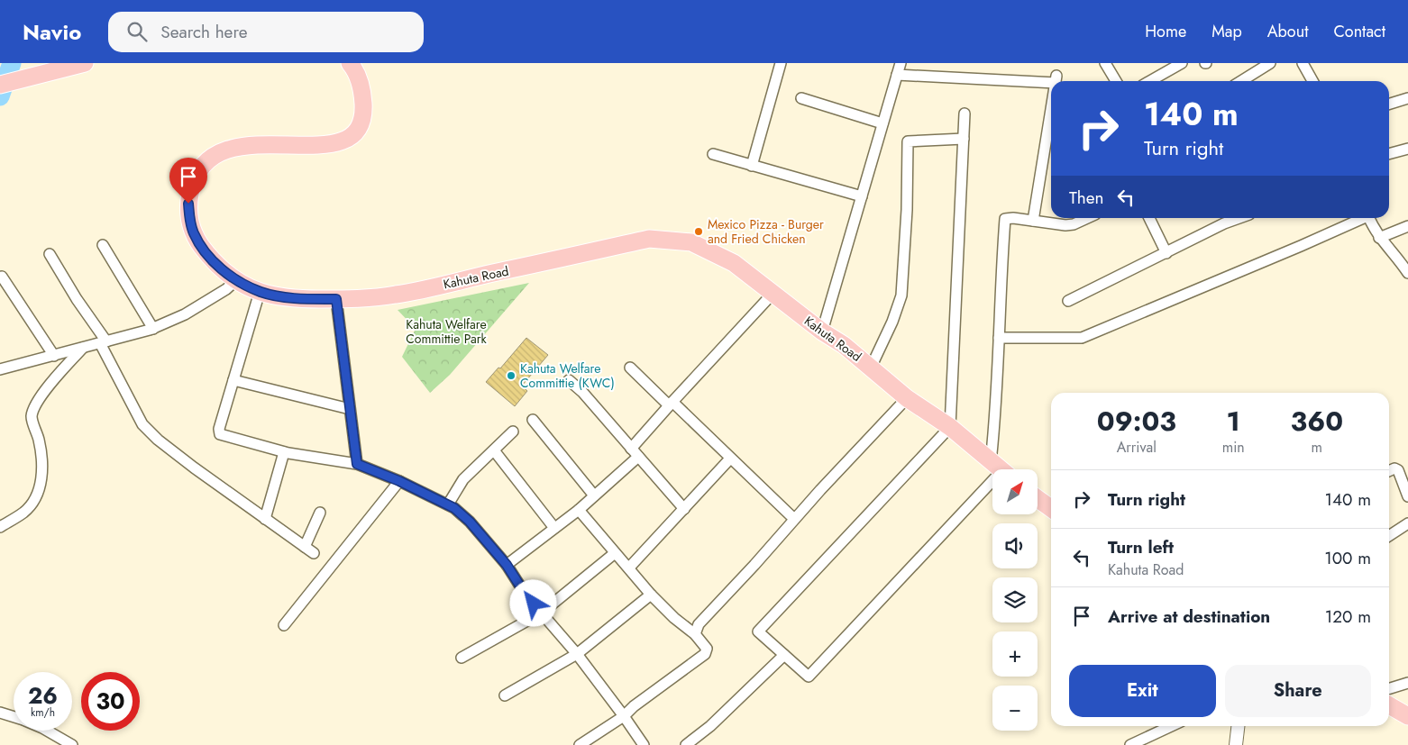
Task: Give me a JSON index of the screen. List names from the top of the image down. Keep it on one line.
{"streets":{"highway":["Kahuta Road"]},"parks":["Kahuta Welfare Committie Park"],"places":["Mexico Pizza - Burger and Fried Chicken","Kahuta Welfare Committie (KWC)"],"north":"top right","page":{"header":"Navio","search":"Search here","nav":["Home","Map","About","Contact"],"turn":["140 m","Turn right"],"then":"Then","eta":["09:03","Arrival","1","min","360","m"],"map_buttons":["+","−"],"list":[{"name":"Turn right","value":"140 m"},{"name":"Turn left","note":"Kahuta Road","value":"100 m"},{"name":"Arrive at destination","value":"120 m"}],"buttons":["Exit","Share"],"speed":"26 km/h","limit":"30"}}
